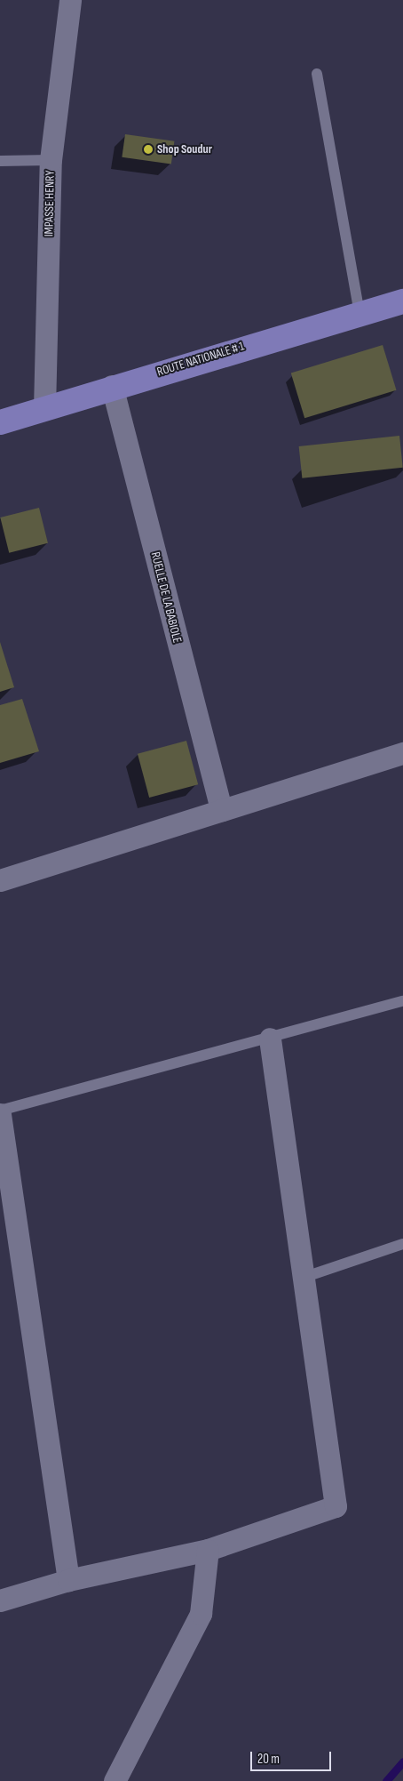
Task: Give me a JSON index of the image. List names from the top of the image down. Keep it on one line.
{"streets":{"main road":["ROUTE NATIONALE # 1"],"street":["IMPASSE HENRY","RUELLE DE LA BABIOLE"]},"crossings":[["IMPASSE HENRY","ROUTE NATIONALE # 1"],["ROUTE NATIONALE # 1","RUELLE DE LA BABIOLE"]],"places":["Shop Soudur"],"scale_bar":"20 m"}
